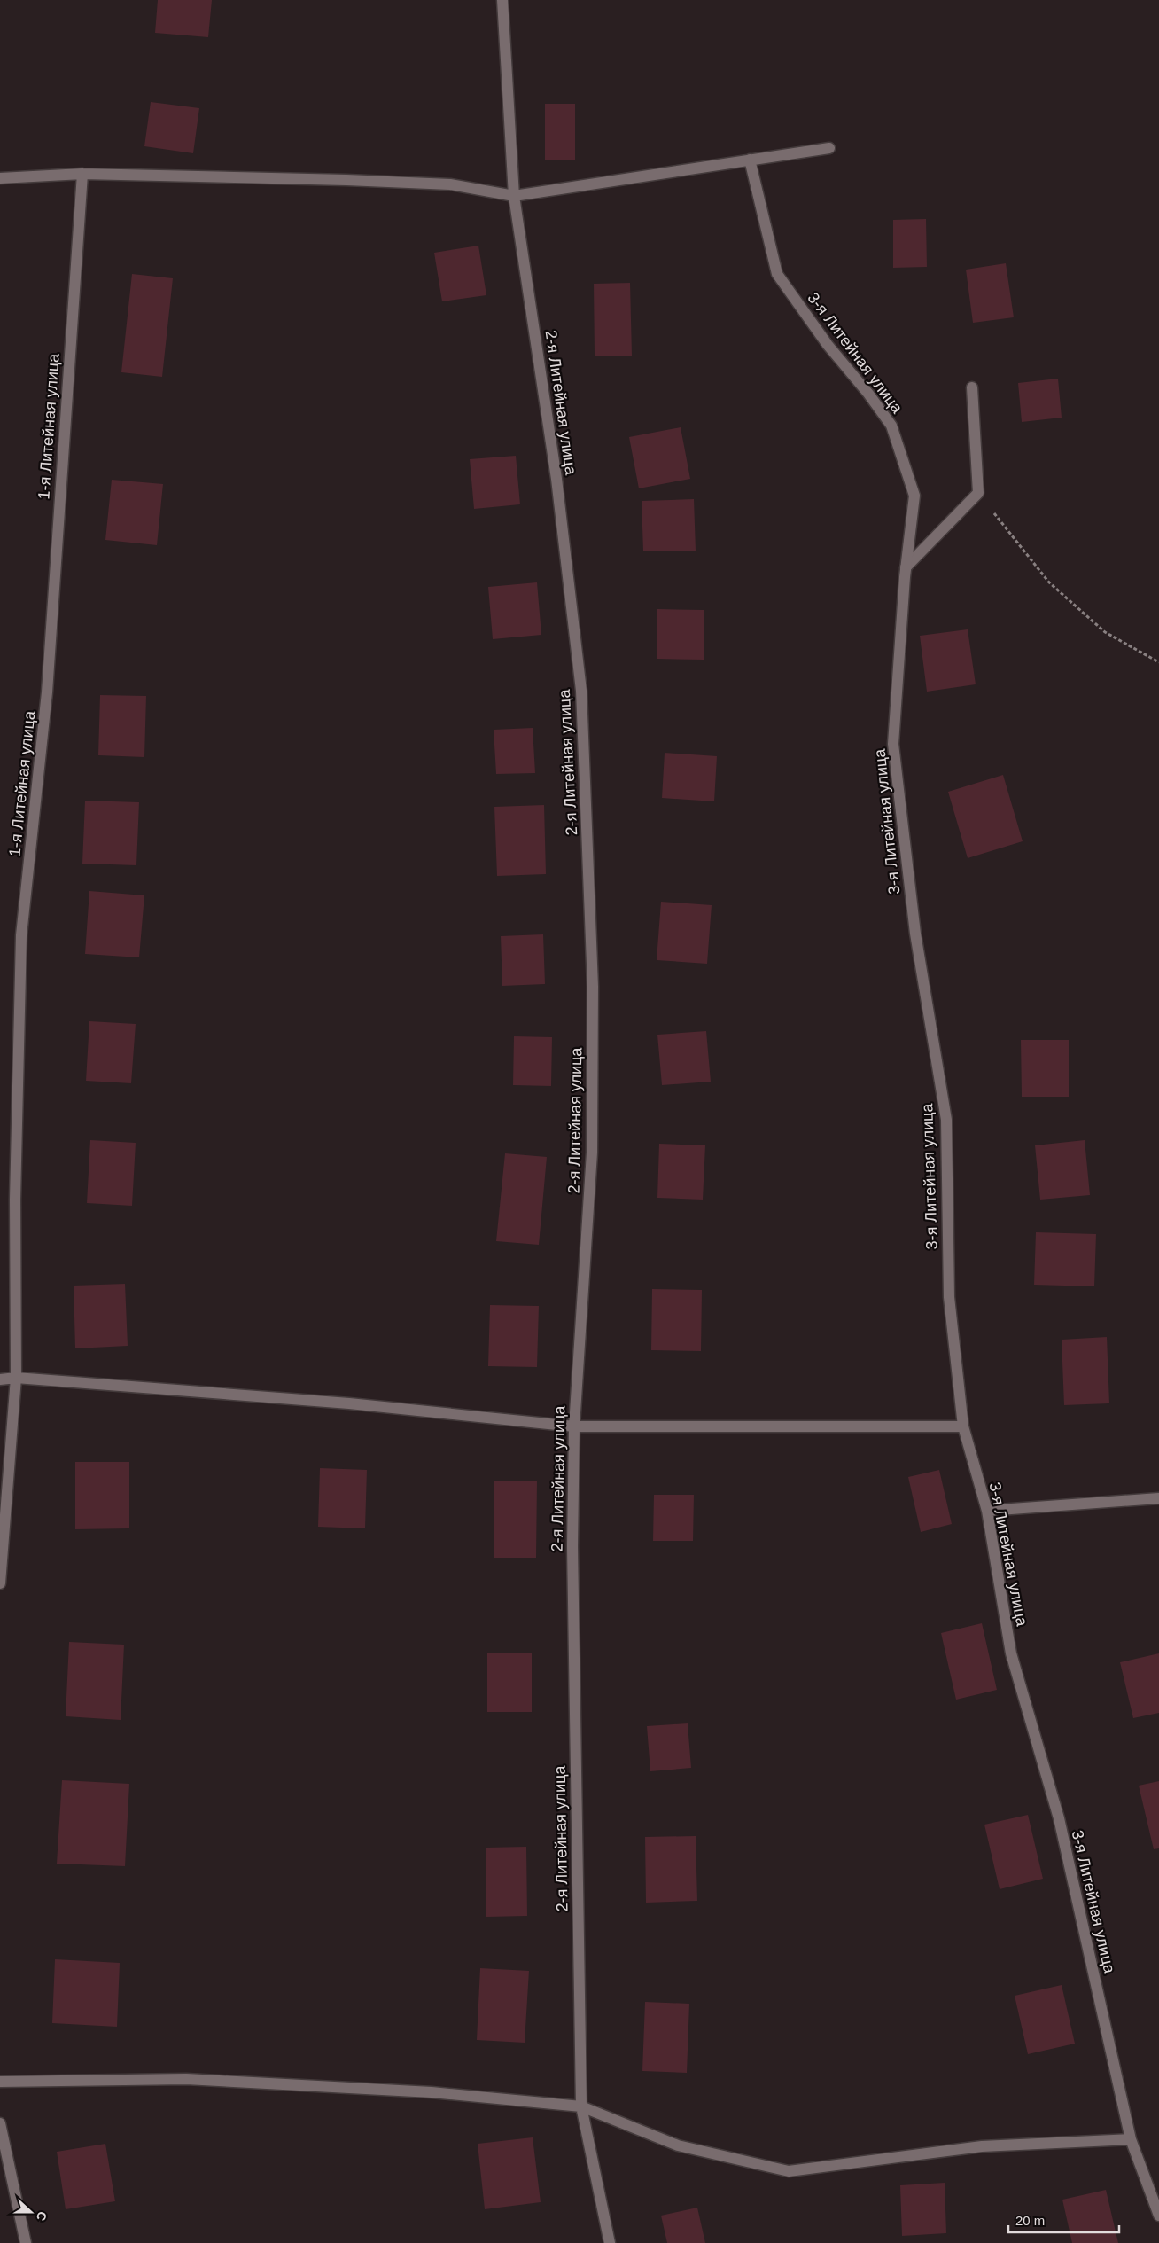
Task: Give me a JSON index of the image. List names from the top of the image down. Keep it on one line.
{"streets":{"street":["3-я Литейная улица","2-я Литейная улица","1-я Литейная улица"]},"scale_bar":"20 m","north":"right"}
